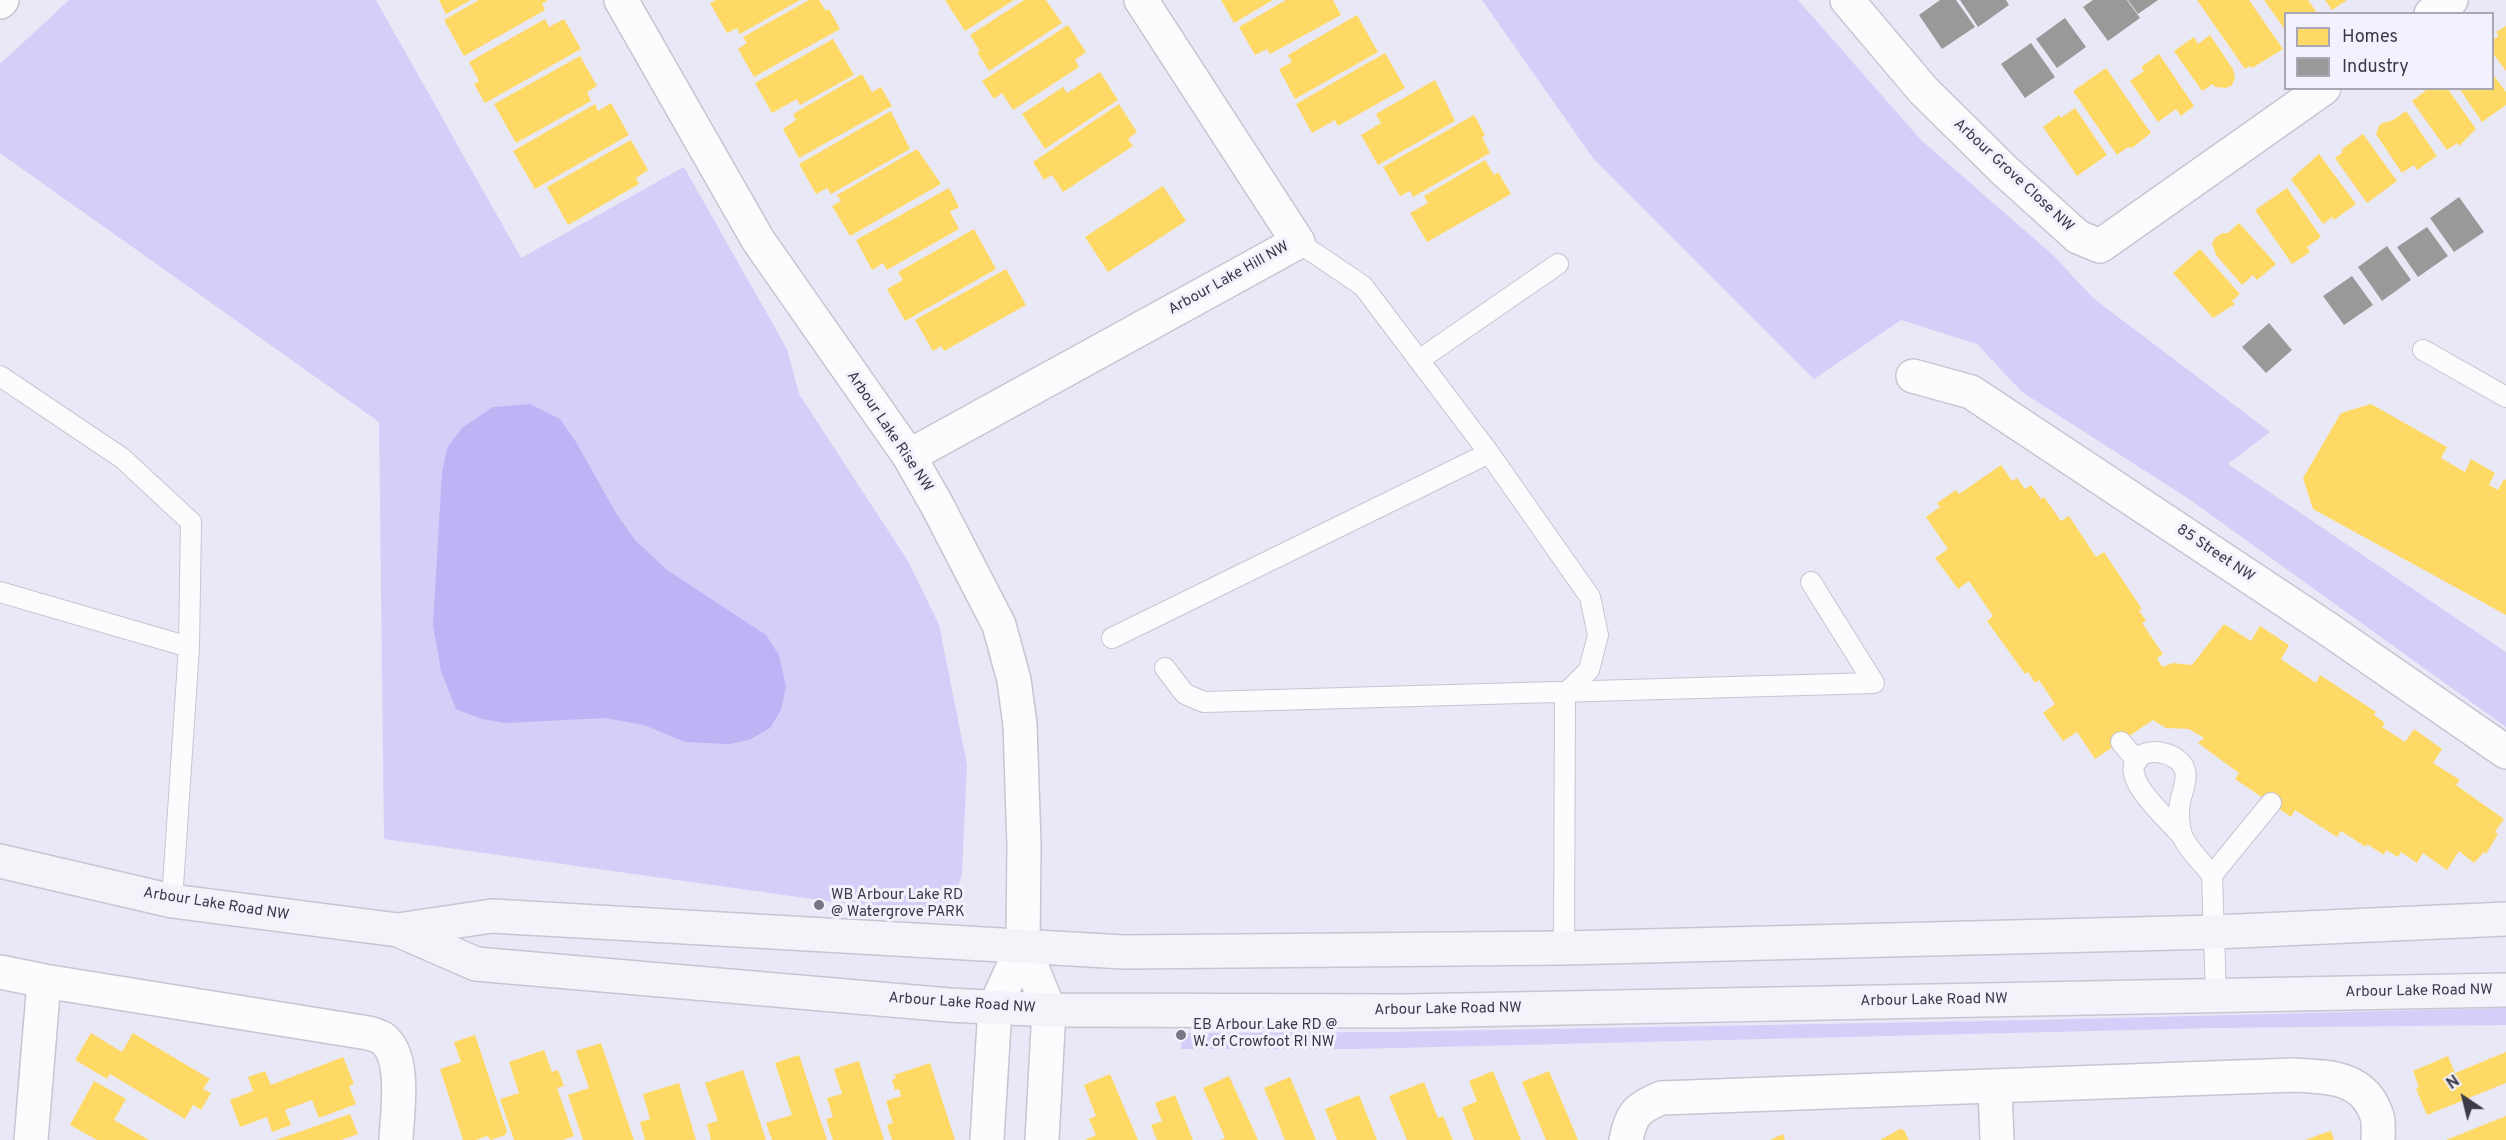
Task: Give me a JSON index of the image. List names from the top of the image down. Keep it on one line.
{"streets":{"street":["Arbour Grove Close NW","Arbour Lake Hill NW","Arbour Lake Rise NW","85 Street NW","Arbour Lake Road NW"]},"crossings":[["Arbour Lake Hill NW","Arbour Lake Rise NW"],["Arbour Lake Rise NW","Arbour Lake Road NW"]],"places":["WB Arbour Lake RD @ Watergrove PARK","EB Arbour Lake RD @ W. of Crowfoot RI NW"],"legend":["Homes","Industry"],"north":"top left"}
